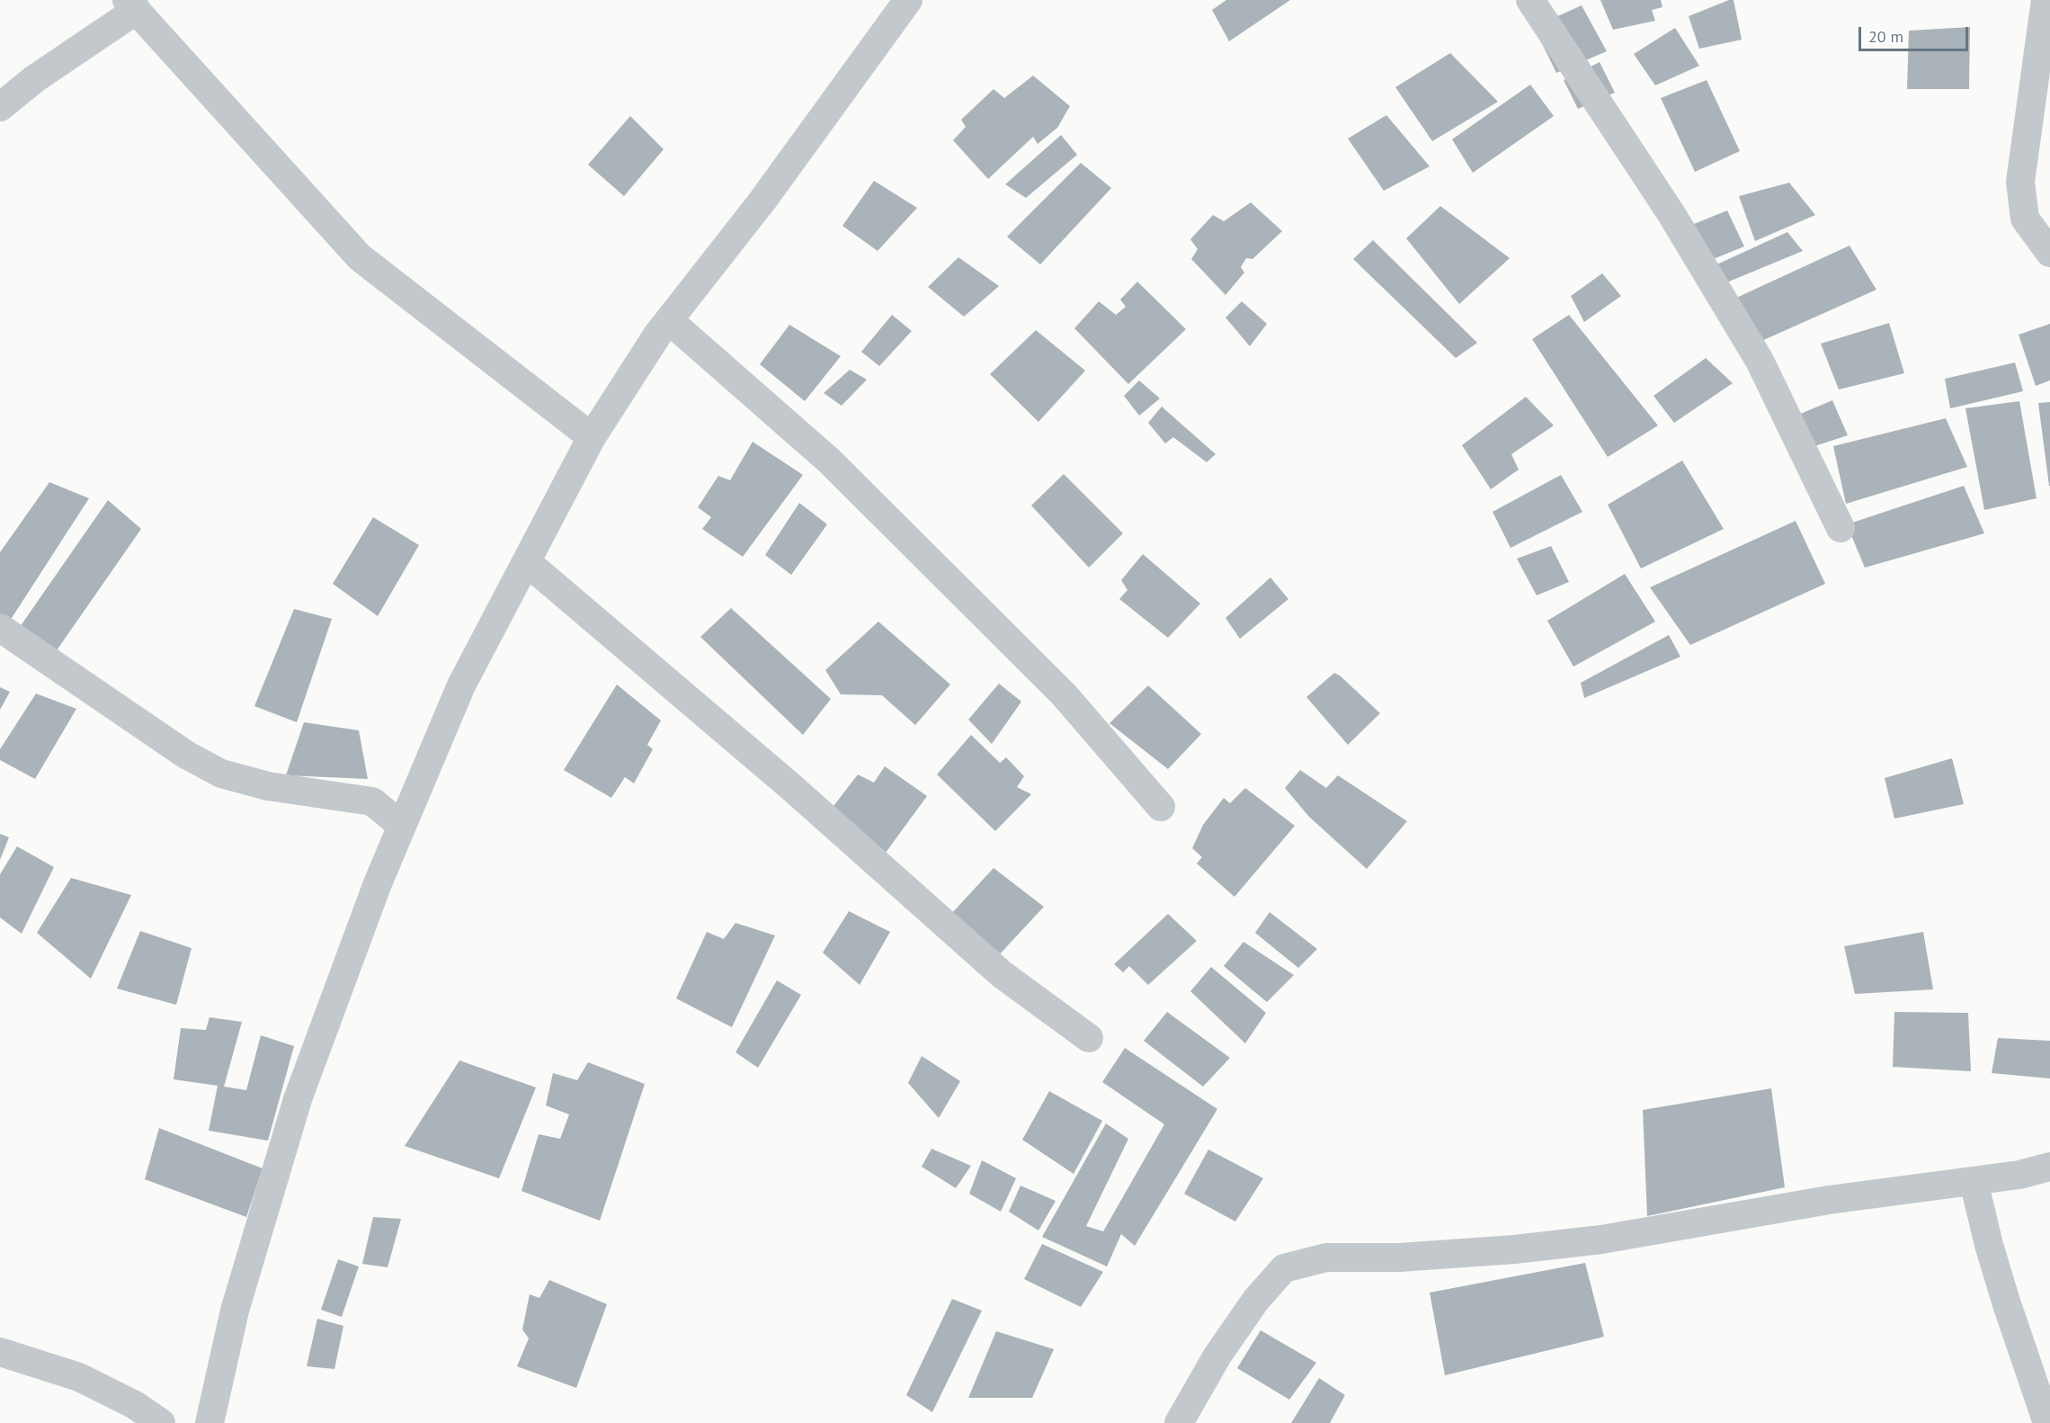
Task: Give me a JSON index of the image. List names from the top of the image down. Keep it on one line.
{"scale_bar":"20 m"}
